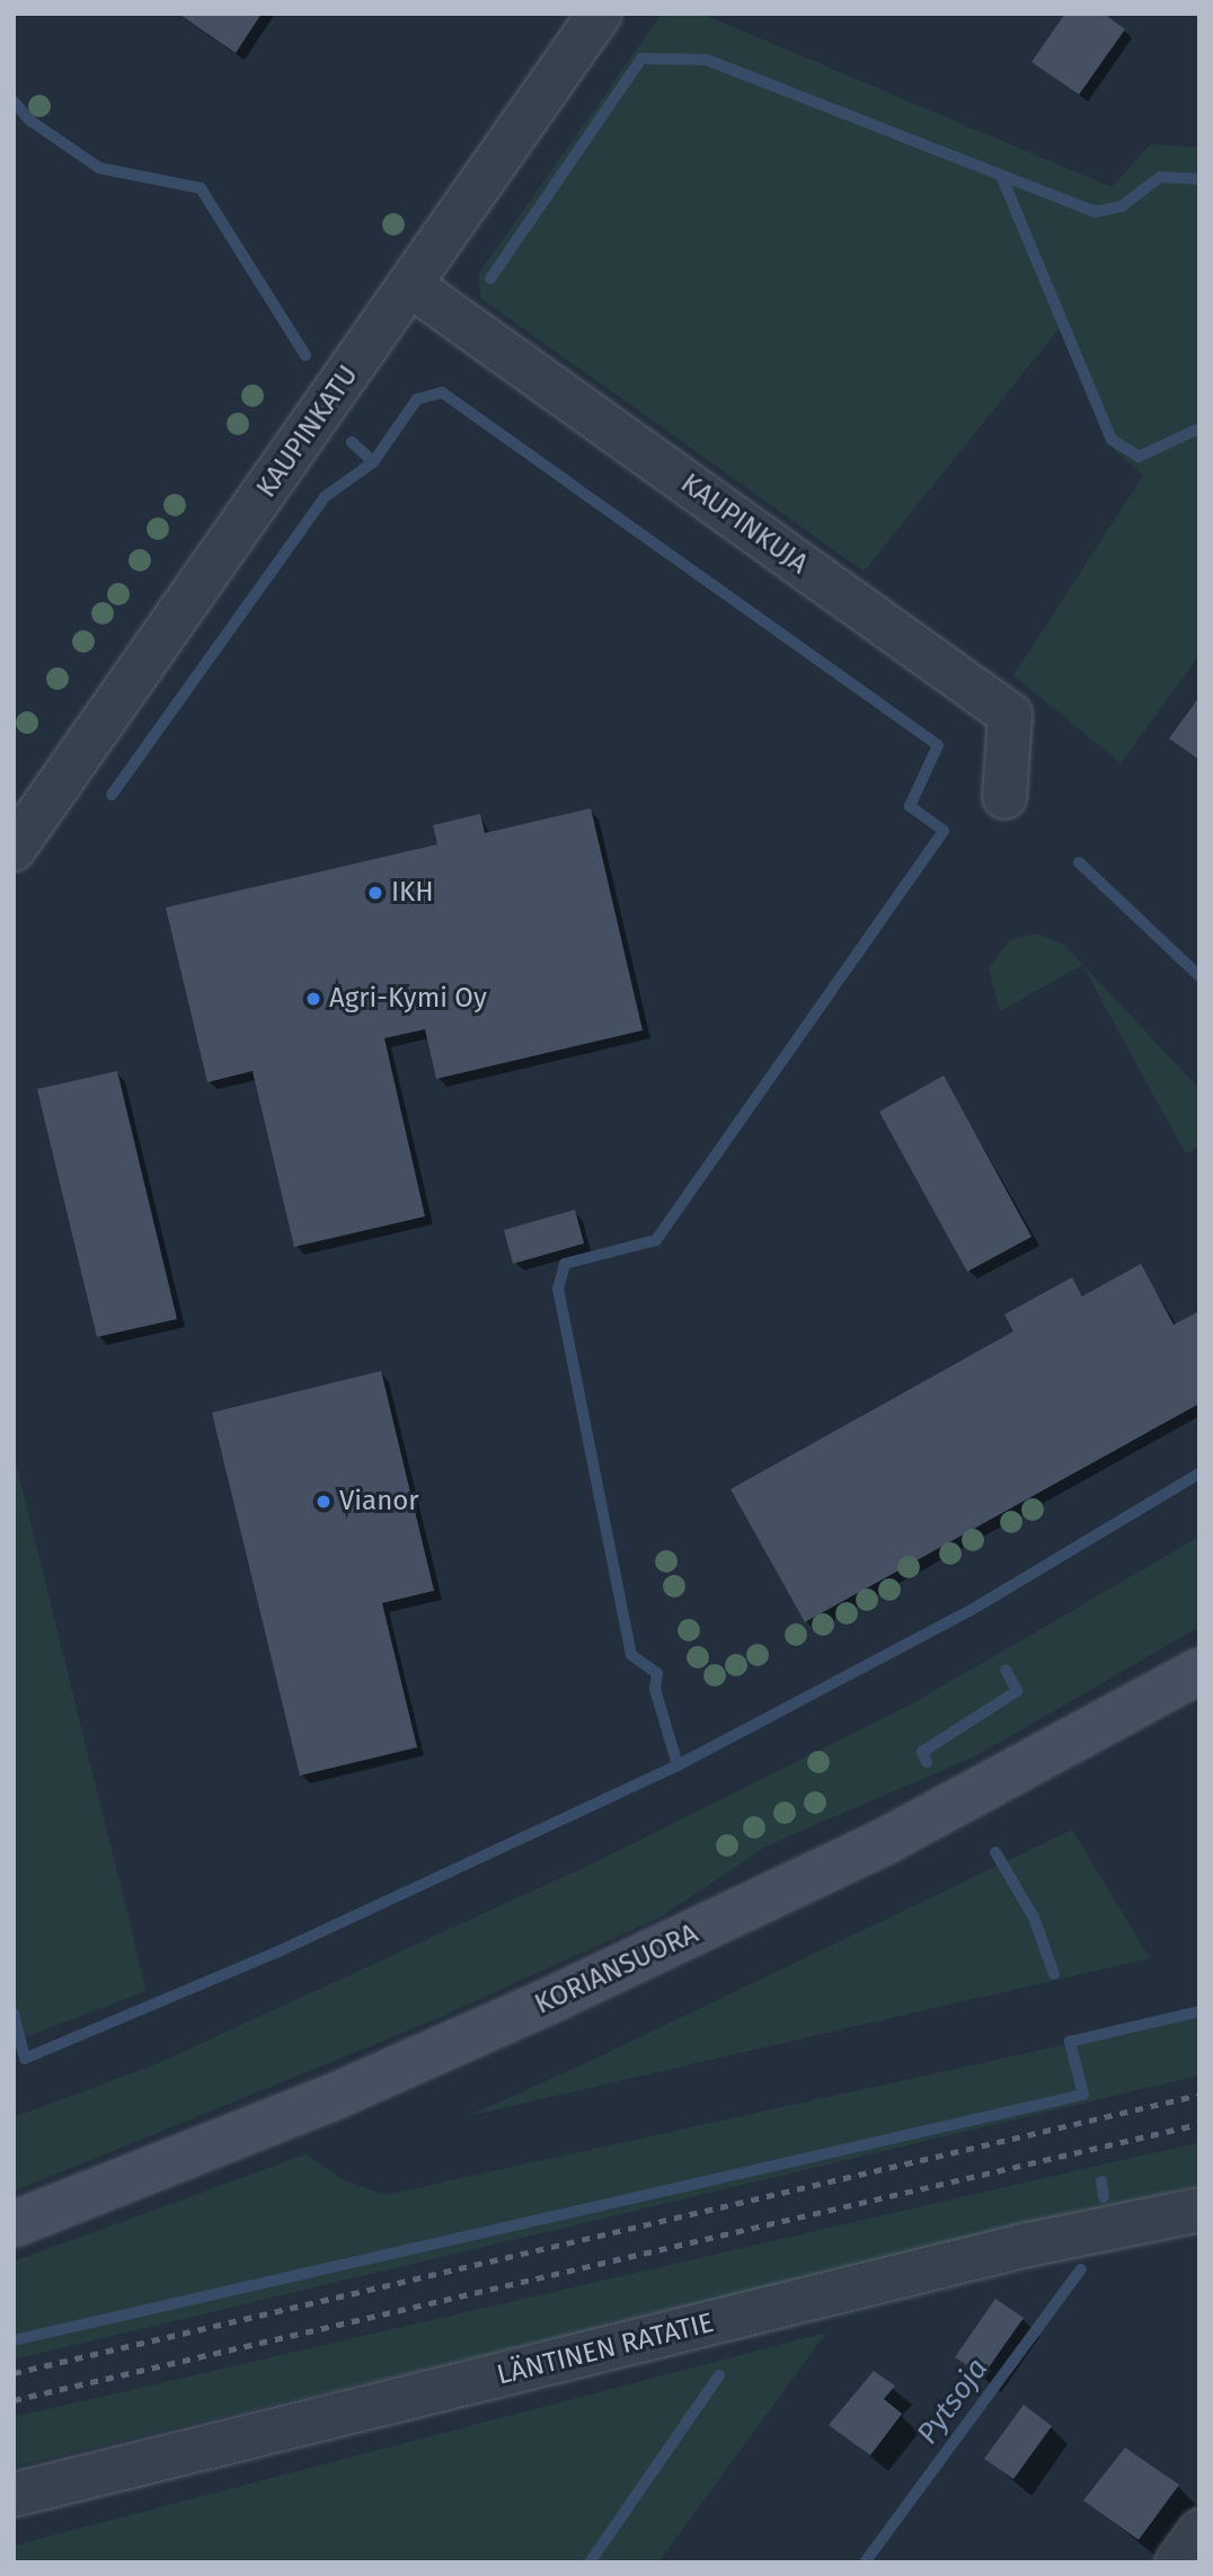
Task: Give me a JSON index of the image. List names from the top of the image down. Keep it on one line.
{"streets":{"main road":["KORIANSUORA"],"street":["KAUPINKATU","KAUPINKUJA","LÄNTINEN RATATIE"]},"crossings":[["KAUPINKATU","KAUPINKUJA"]],"water":["Pytsoja"],"places":["IKH","Agri-Kymi Oy","Vianor"]}
